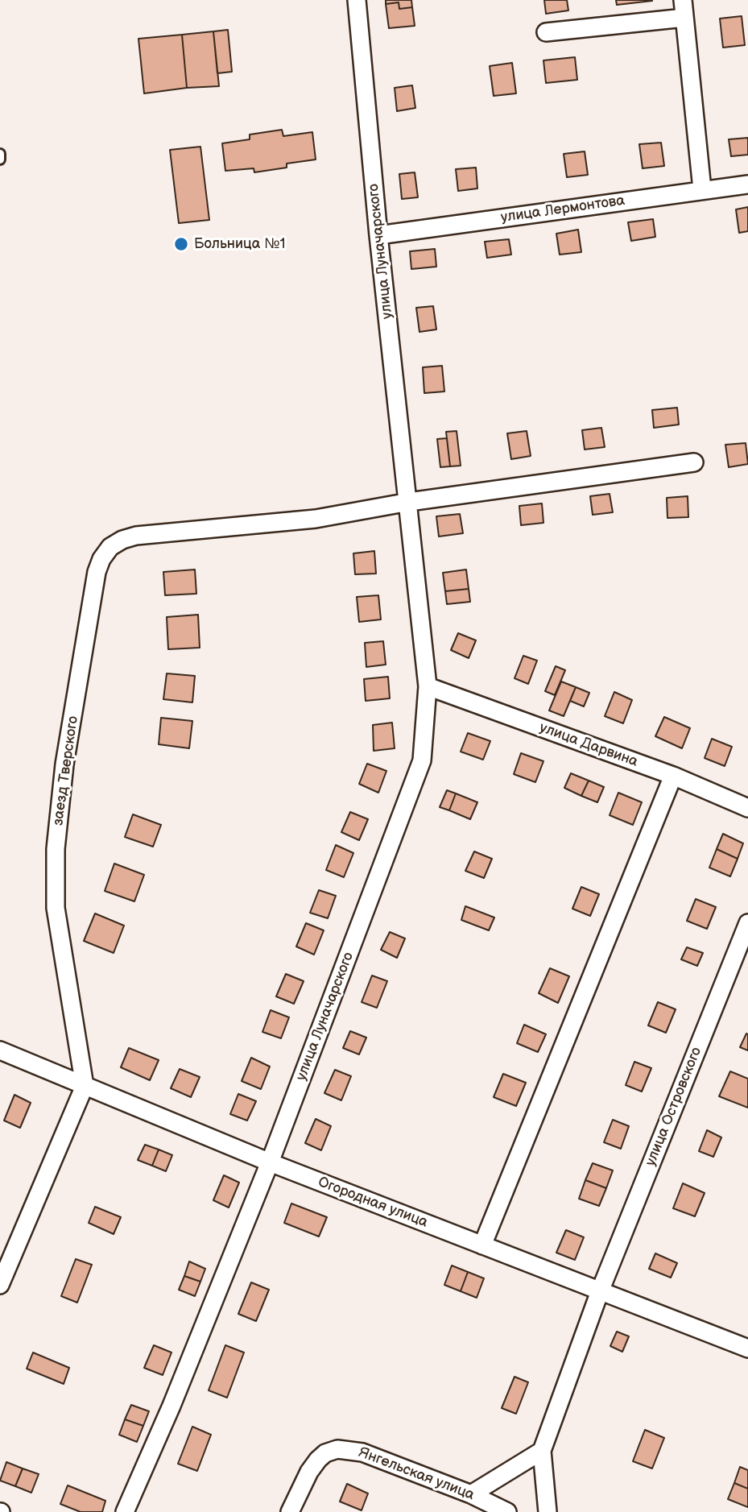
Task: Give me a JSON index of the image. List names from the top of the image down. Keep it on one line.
{"streets":{"street":["улица Лермонтова","улица Луначарского","улица Дарвина","заезд Тверского","улица Островского","Огородная улица","Янгельская улица"]},"crossings":[["улица Лермонтова","улица Луначарского"],["улица Луначарского","улица Дарвина"],["улица Луначарского","заезд Тверского"],["улица Луначарского","Огородная улица"],["заезд Тверского","Огородная улица"],["улица Островского","Огородная улица"]],"places":["Больница №1"]}
